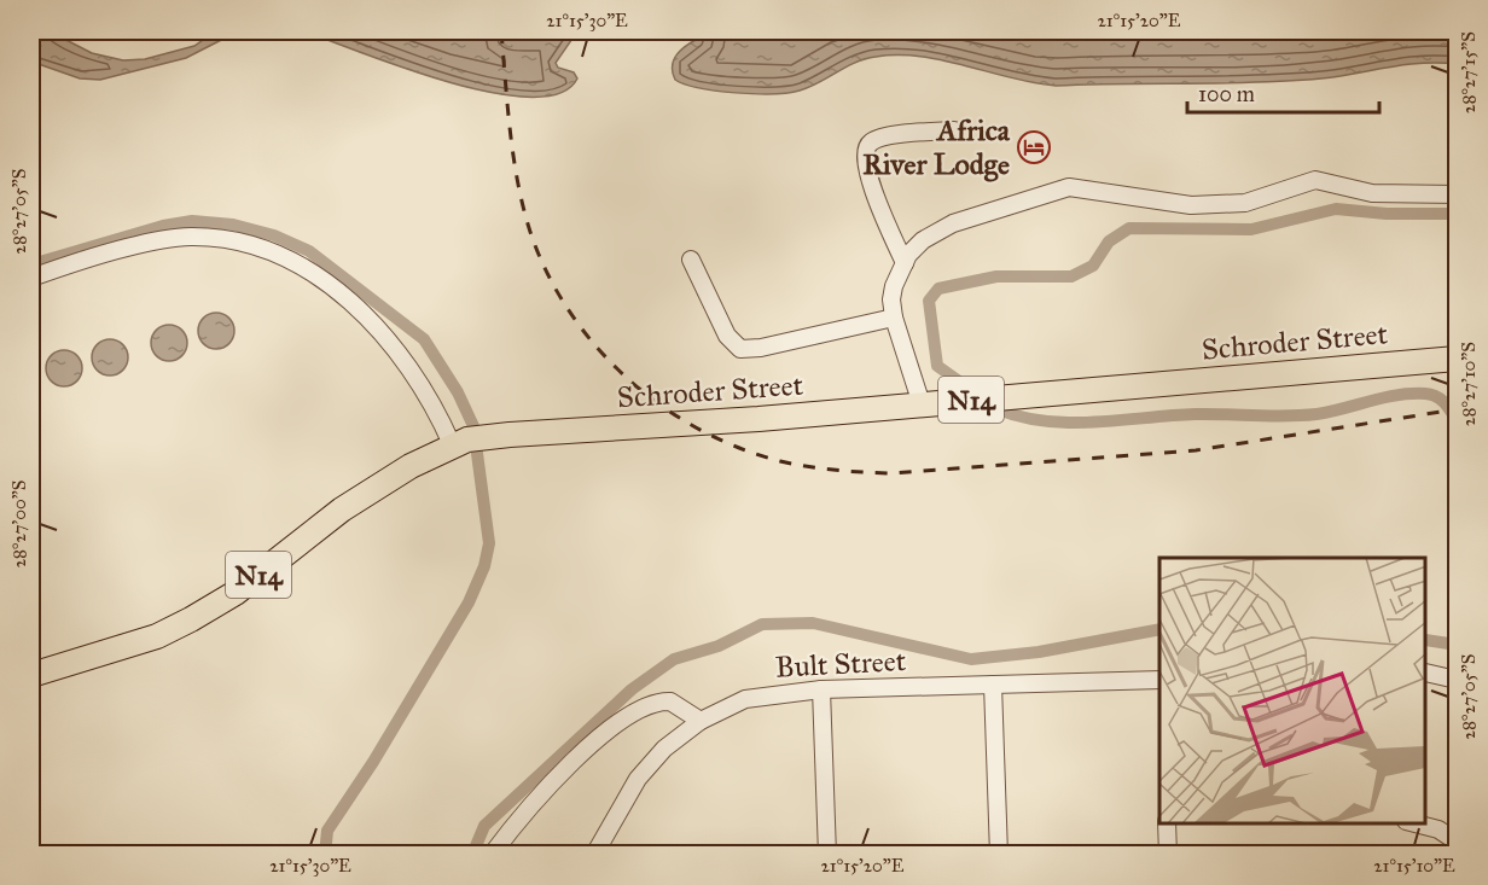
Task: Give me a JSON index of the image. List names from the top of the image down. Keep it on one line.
{"streets":{"highway":["Schroder Street","N14"],"street":["Bult Street"]},"places":{"hotel":["Africa River Lodge"]},"scale_bar":"100 m","coordinates":["21°15'30\"E","21°15'20\"E","28°27'15\"S","28°27'05\"S","28°27'10\"S","28°27'00\"S","21°15'10\"E"]}
